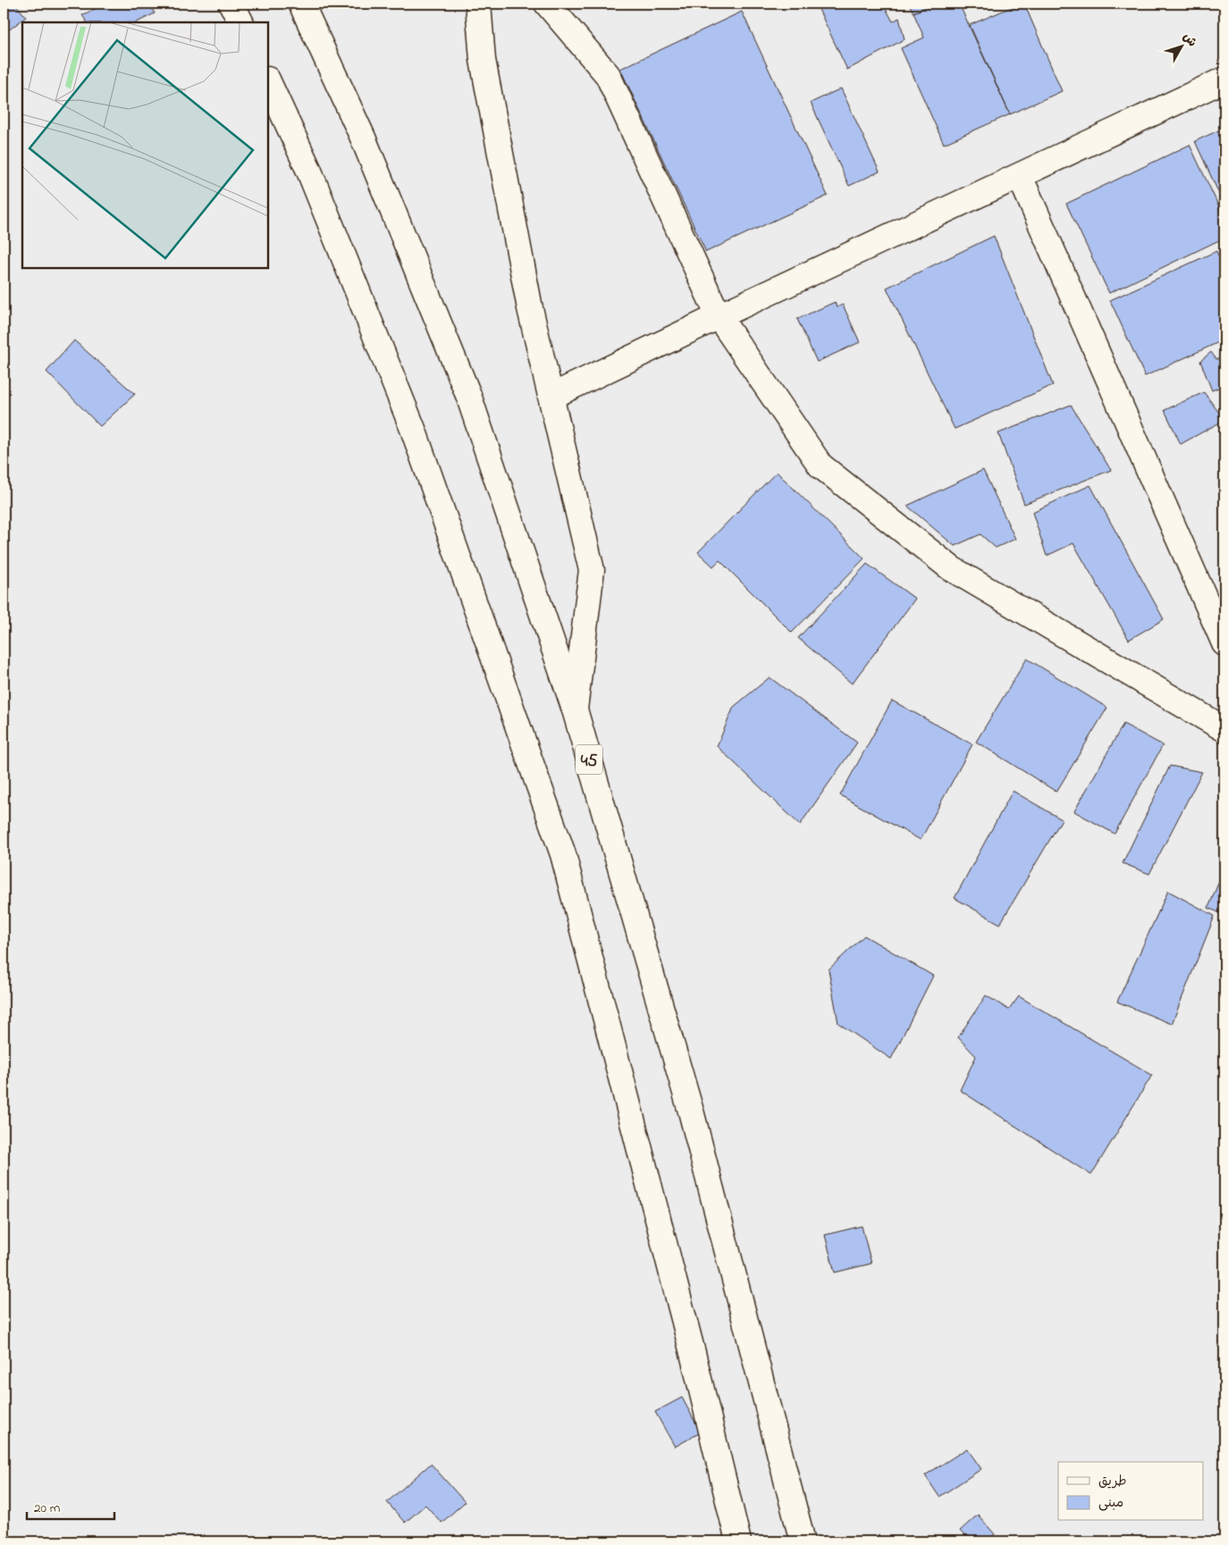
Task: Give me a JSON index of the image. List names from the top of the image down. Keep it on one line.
{"streets":{"main road":["45"]},"legend":["طريق","مبنى"],"scale_bar":"20 m","north":"top right"}
